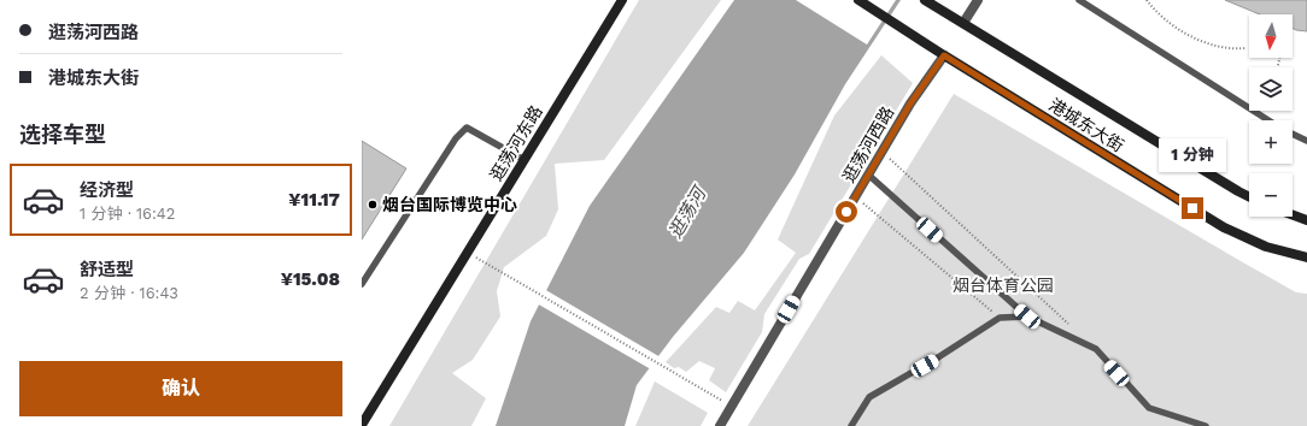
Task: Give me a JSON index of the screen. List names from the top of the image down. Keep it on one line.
{"streets":{"main road":["港城东大街","逛荡河东路"],"street":["逛荡河西路"]},"crossings":[["港城东大街","逛荡河西路"]],"water":["逛荡河"],"parks":["烟台体育公园"],"places":["烟台国际博览中心"],"north":"bottom","page":{"banner":["逛荡河西路","港城东大街"],"map_buttons":["+","−"],"heading":"选择车型","bubble":"1 分钟","list":[{"name":"经济型","note":"1 分钟 · 16:42","value":"¥11.17"},{"name":"舒适型","note":"2 分钟 · 16:43","value":"¥15.08"}],"buttons":"确认"}}
